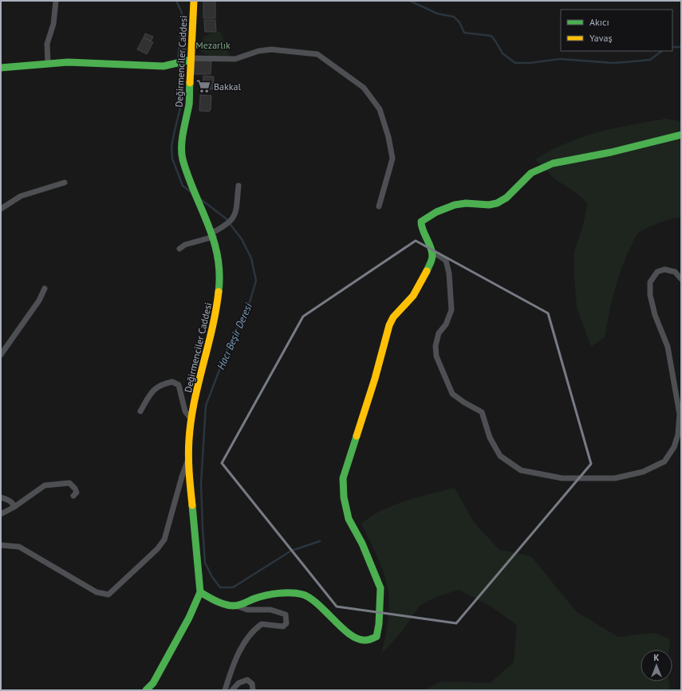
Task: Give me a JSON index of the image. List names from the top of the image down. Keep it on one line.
{"streets":{"street":["Değirmenciler Caddesi"]},"water":["Hacı Beşir Deresi"],"parks":["Mezarlık"],"places":{"supermarket":["Bakkal"]},"legend":["Akıcı","Yavaş"],"north":"top"}
